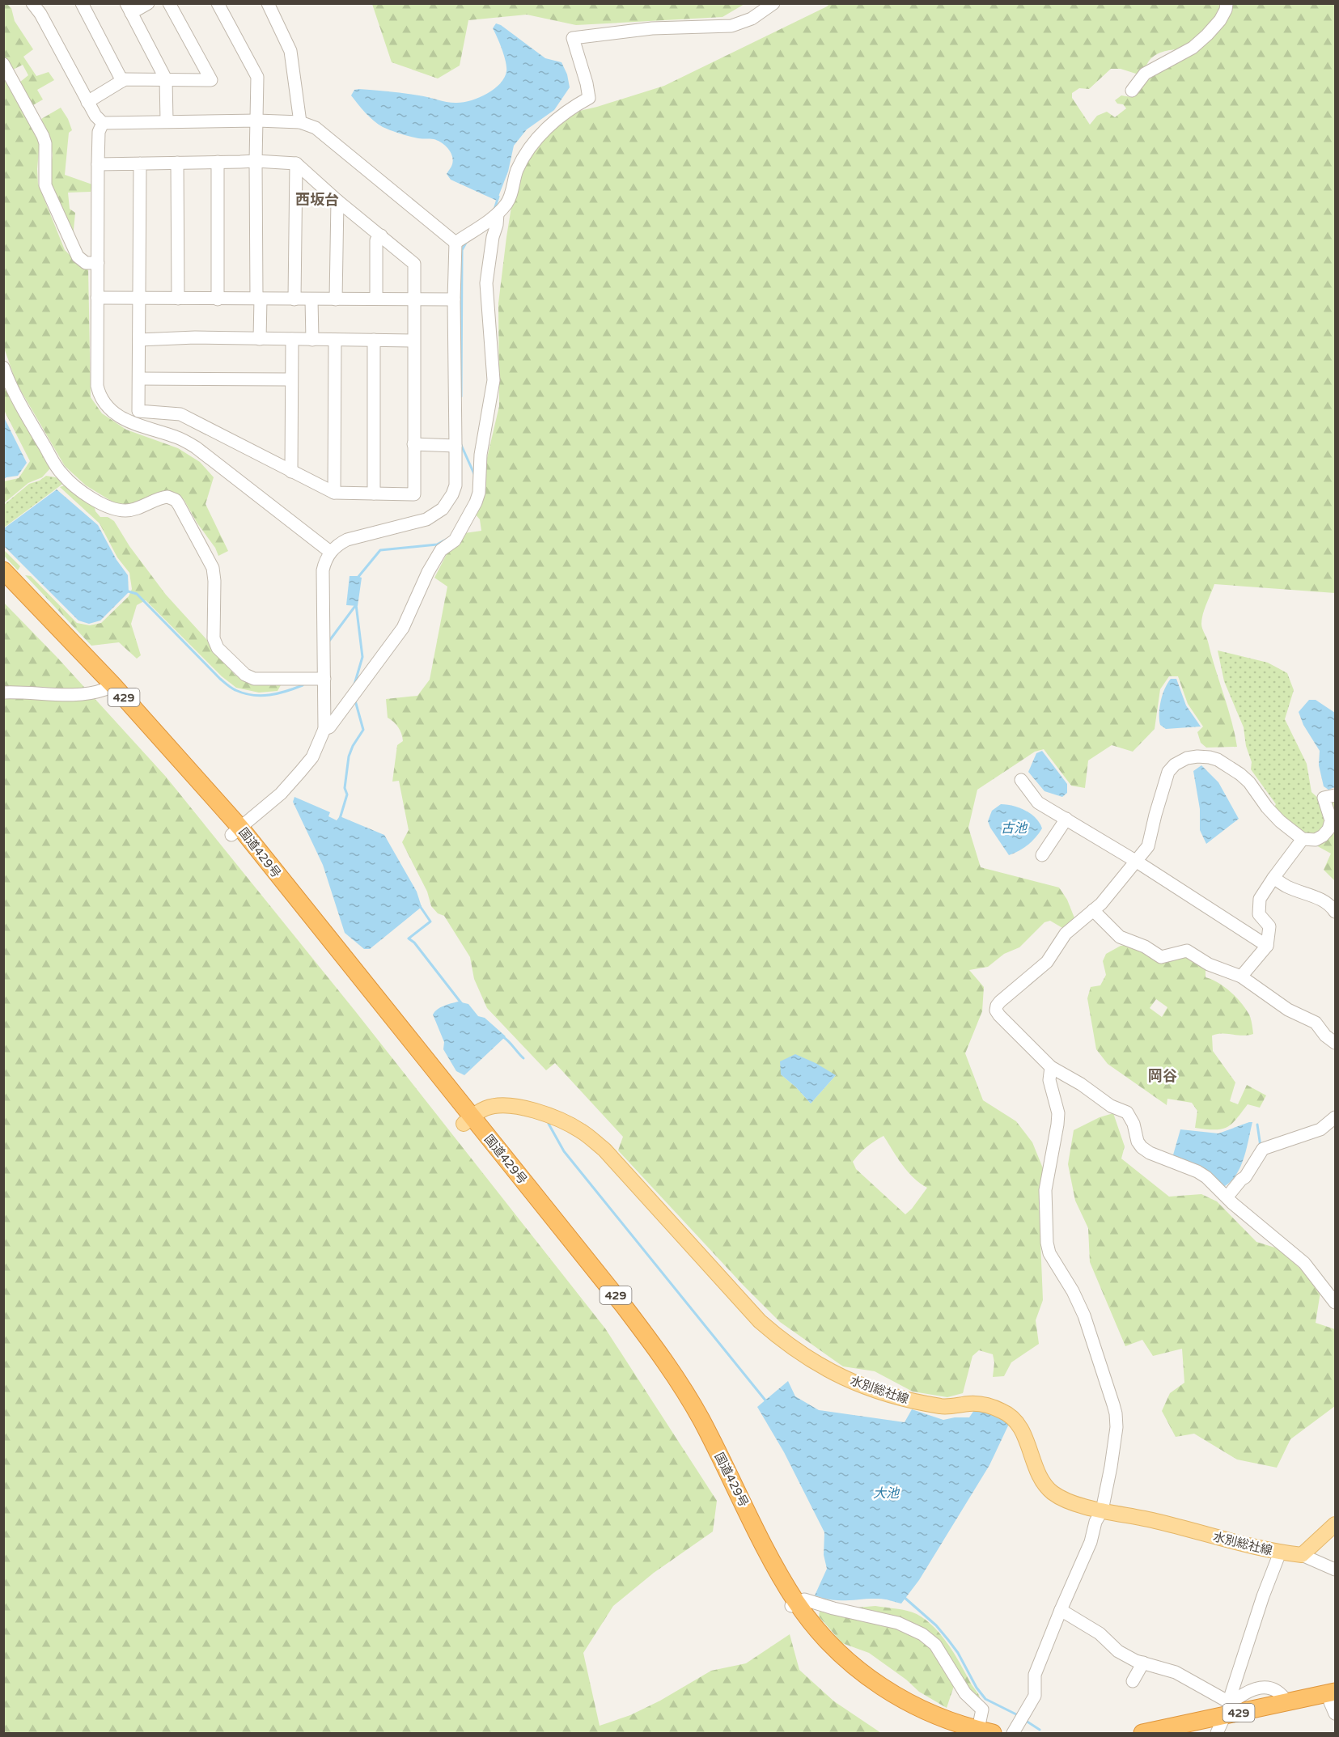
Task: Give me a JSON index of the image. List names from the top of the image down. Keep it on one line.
{"streets":{"highway":["429","国道429号"],"main road":["水別総社線"]},"crossings":[["国道429号","水別総社線"]],"districts":["西坂台","岡谷"],"water":["古池","大池"]}
